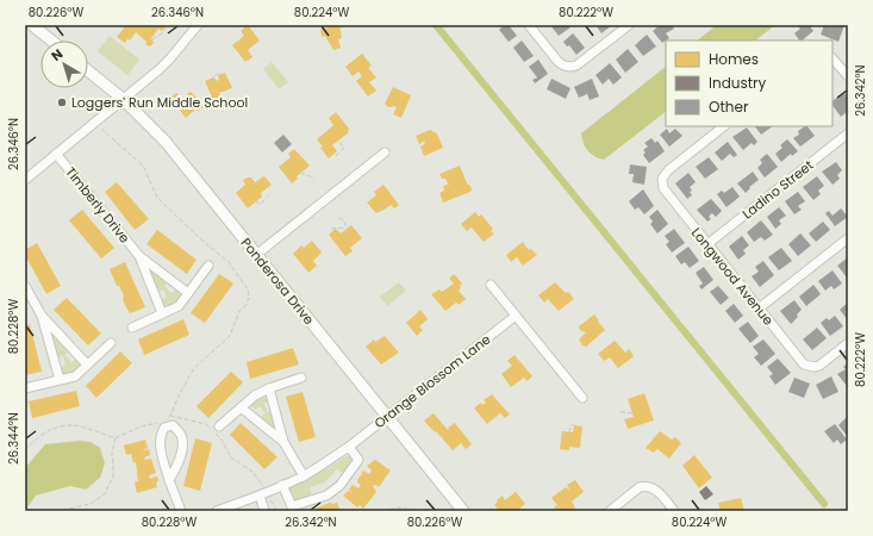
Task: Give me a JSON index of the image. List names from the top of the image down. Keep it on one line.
{"streets":{"street":["Ladino Street","Timberly Drive","Longwood Avenue","Ponderosa Drive","Orange Blossom Lane"]},"crossings":[["Ladino Street","Longwood Avenue"],["Ponderosa Drive","Orange Blossom Lane"]],"places":["Loggers' Run Middle School"],"legend":["Homes","Industry","Other"],"north":"top left","coordinates":["80.226°W","26.346°N","80.224°W","80.222°W","26.342°N","80.228°W","26.344°N"]}
